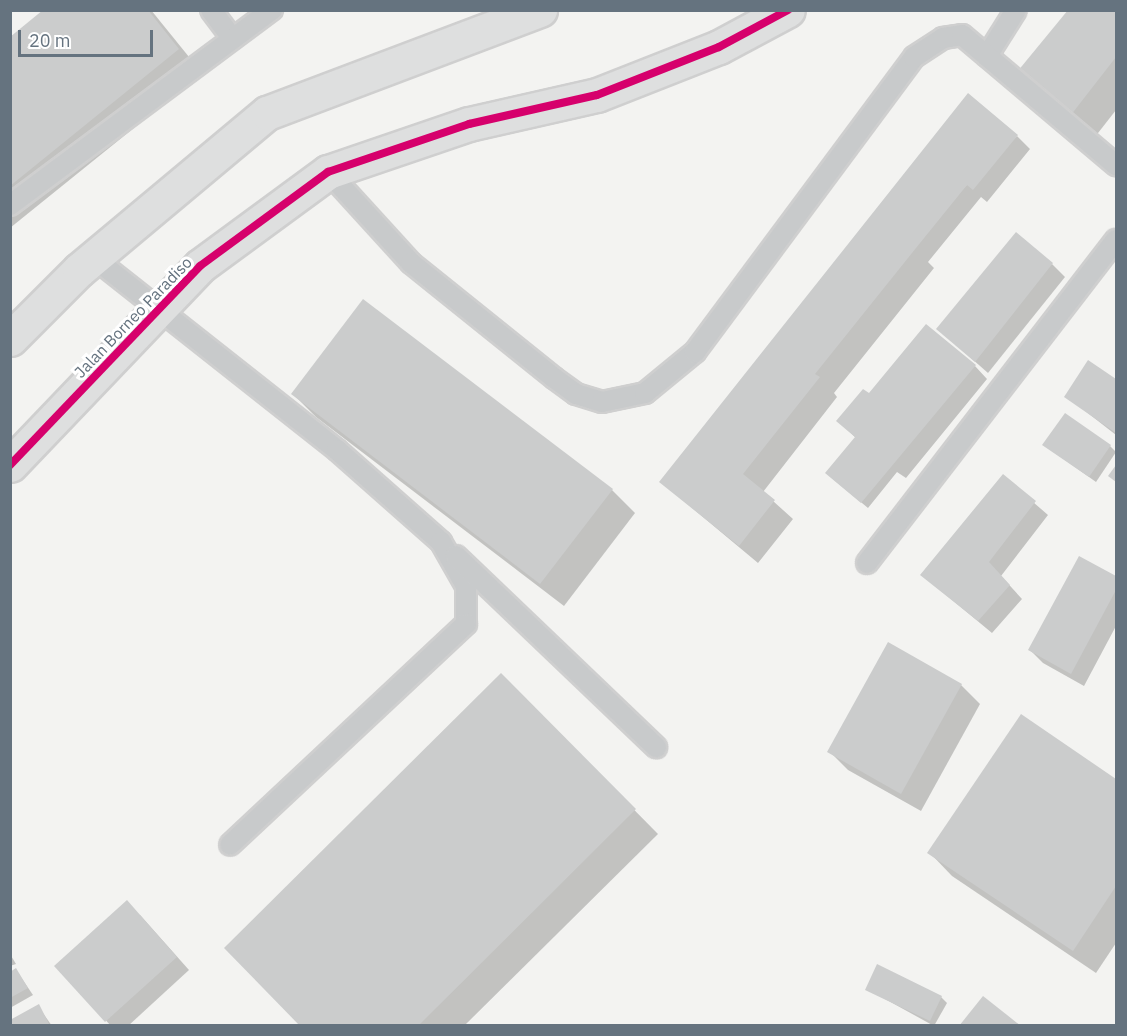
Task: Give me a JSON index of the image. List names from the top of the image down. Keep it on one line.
{"streets":{"street":["Jalan Borneo Paradiso"]},"scale_bar":"20 m"}
